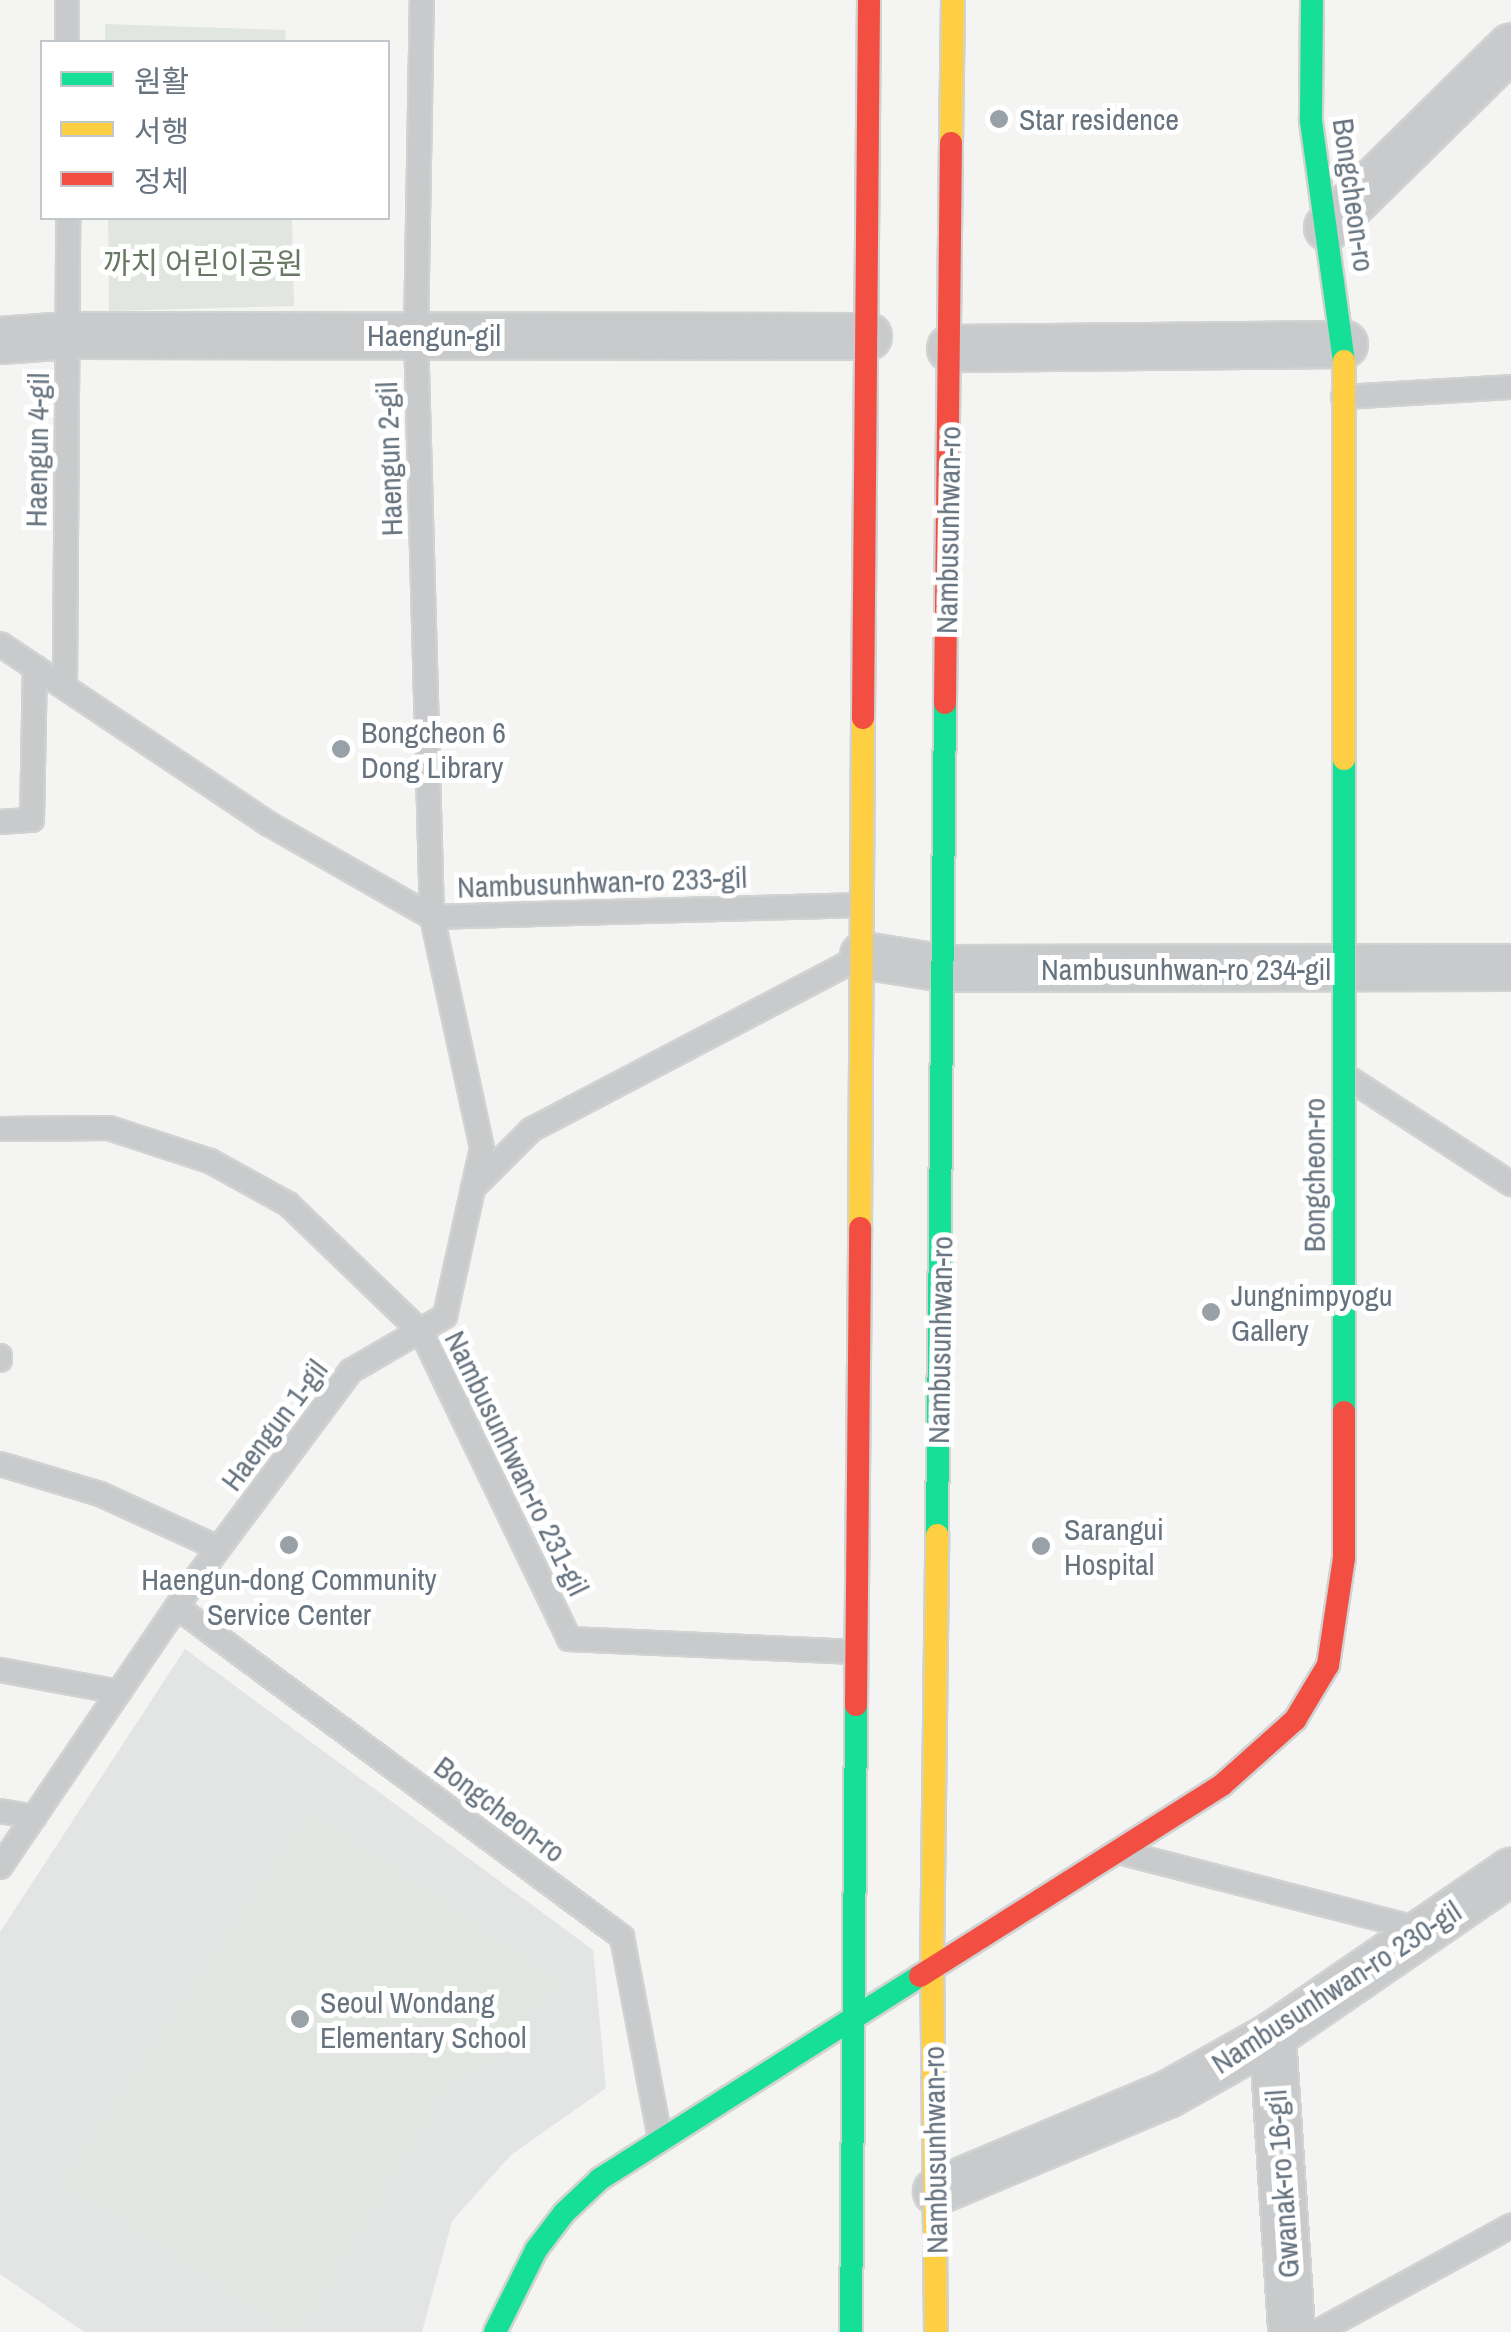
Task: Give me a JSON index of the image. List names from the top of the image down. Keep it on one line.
{"streets":{"main road":["Bongcheon-ro","Nambusunhwan-ro"],"street":["Haengun-gil","Nambusunhwan-ro 234-gil","Nambusunhwan-ro 230-gil","Gwanak-ro 16-gil"],"lane":["Haengun 4-gil","Haengun 2-gil","Nambusunhwan-ro 233-gil","Haengun 1-gil","Nambusunhwan-ro 231-gil"]},"crossings":[["Bongcheon-ro","Nambusunhwan-ro"],["Bongcheon-ro","Nambusunhwan-ro 234-gil"],["Bongcheon-ro","Haengun 1-gil"],["Haengun-gil","Haengun 4-gil"],["Haengun-gil","Haengun 2-gil"],["Haengun 4-gil","Nambusunhwan-ro 233-gil"],["Haengun 2-gil","Nambusunhwan-ro 233-gil"],["Haengun 2-gil","Haengun 1-gil"],["Nambusunhwan-ro","Nambusunhwan-ro 234-gil"],["Nambusunhwan-ro","Nambusunhwan-ro 230-gil"],["Nambusunhwan-ro 233-gil","Haengun 1-gil"],["Haengun 1-gil","Nambusunhwan-ro 231-gil"],["Nambusunhwan-ro 230-gil","Gwanak-ro 16-gil"]],"parks":["까치 어린이공원"],"places":["Star residence","Bongcheon 6 Dong Library","Jungnimpyogu Gallery","Haengun-dong Community Service Center","Sarangui Hospital","Seoul Wondang Elementary School"],"legend":["원활","서행","정체"]}
